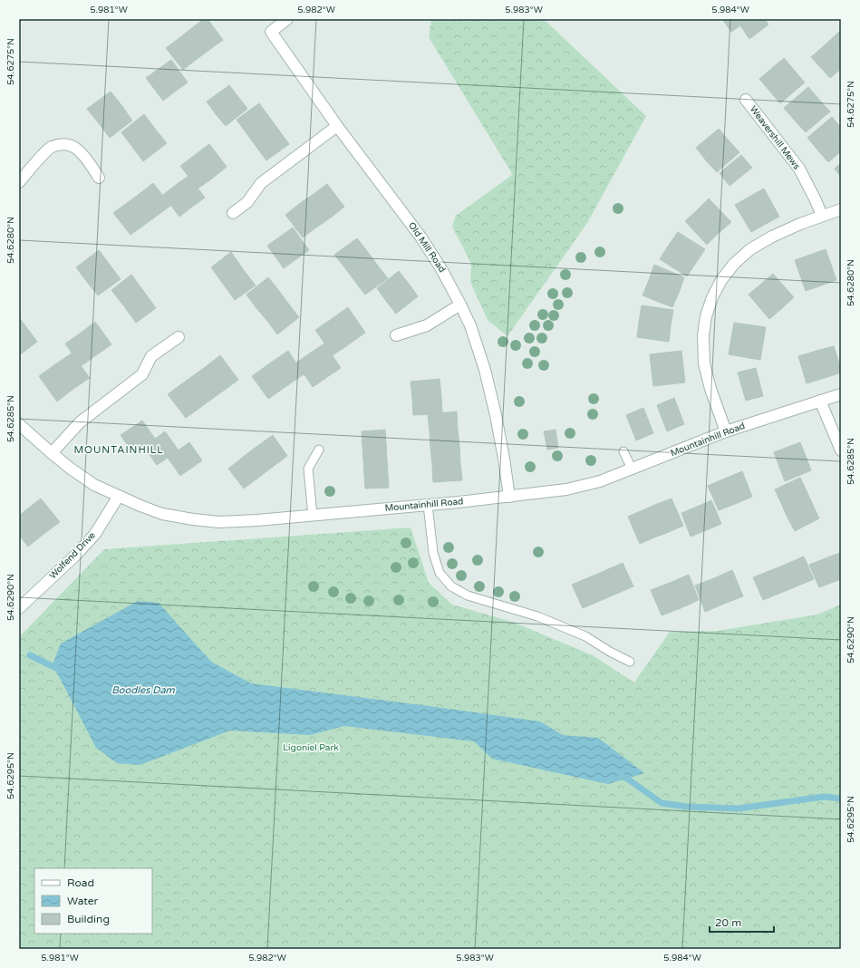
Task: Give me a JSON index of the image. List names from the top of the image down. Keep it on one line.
{"streets":{"street":["Weavershill Mews","Old Mill Road","Mountainhill Road","Wolfend Drive"]},"crossings":[["Old Mill Road","Mountainhill Road"],["Mountainhill Road","Wolfend Drive"]],"districts":["MOUNTAINHILL"],"water":["Boodles Dam"],"parks":["Ligoniel Park"],"legend":["Road","Water","Building"],"scale_bar":"20 m","coordinates":["5.981°W","5.982°W","5.983°W","5.984°W","54.6275°N","54.6280°N","54.6285°N","54.6290°N","54.6295°N"]}
